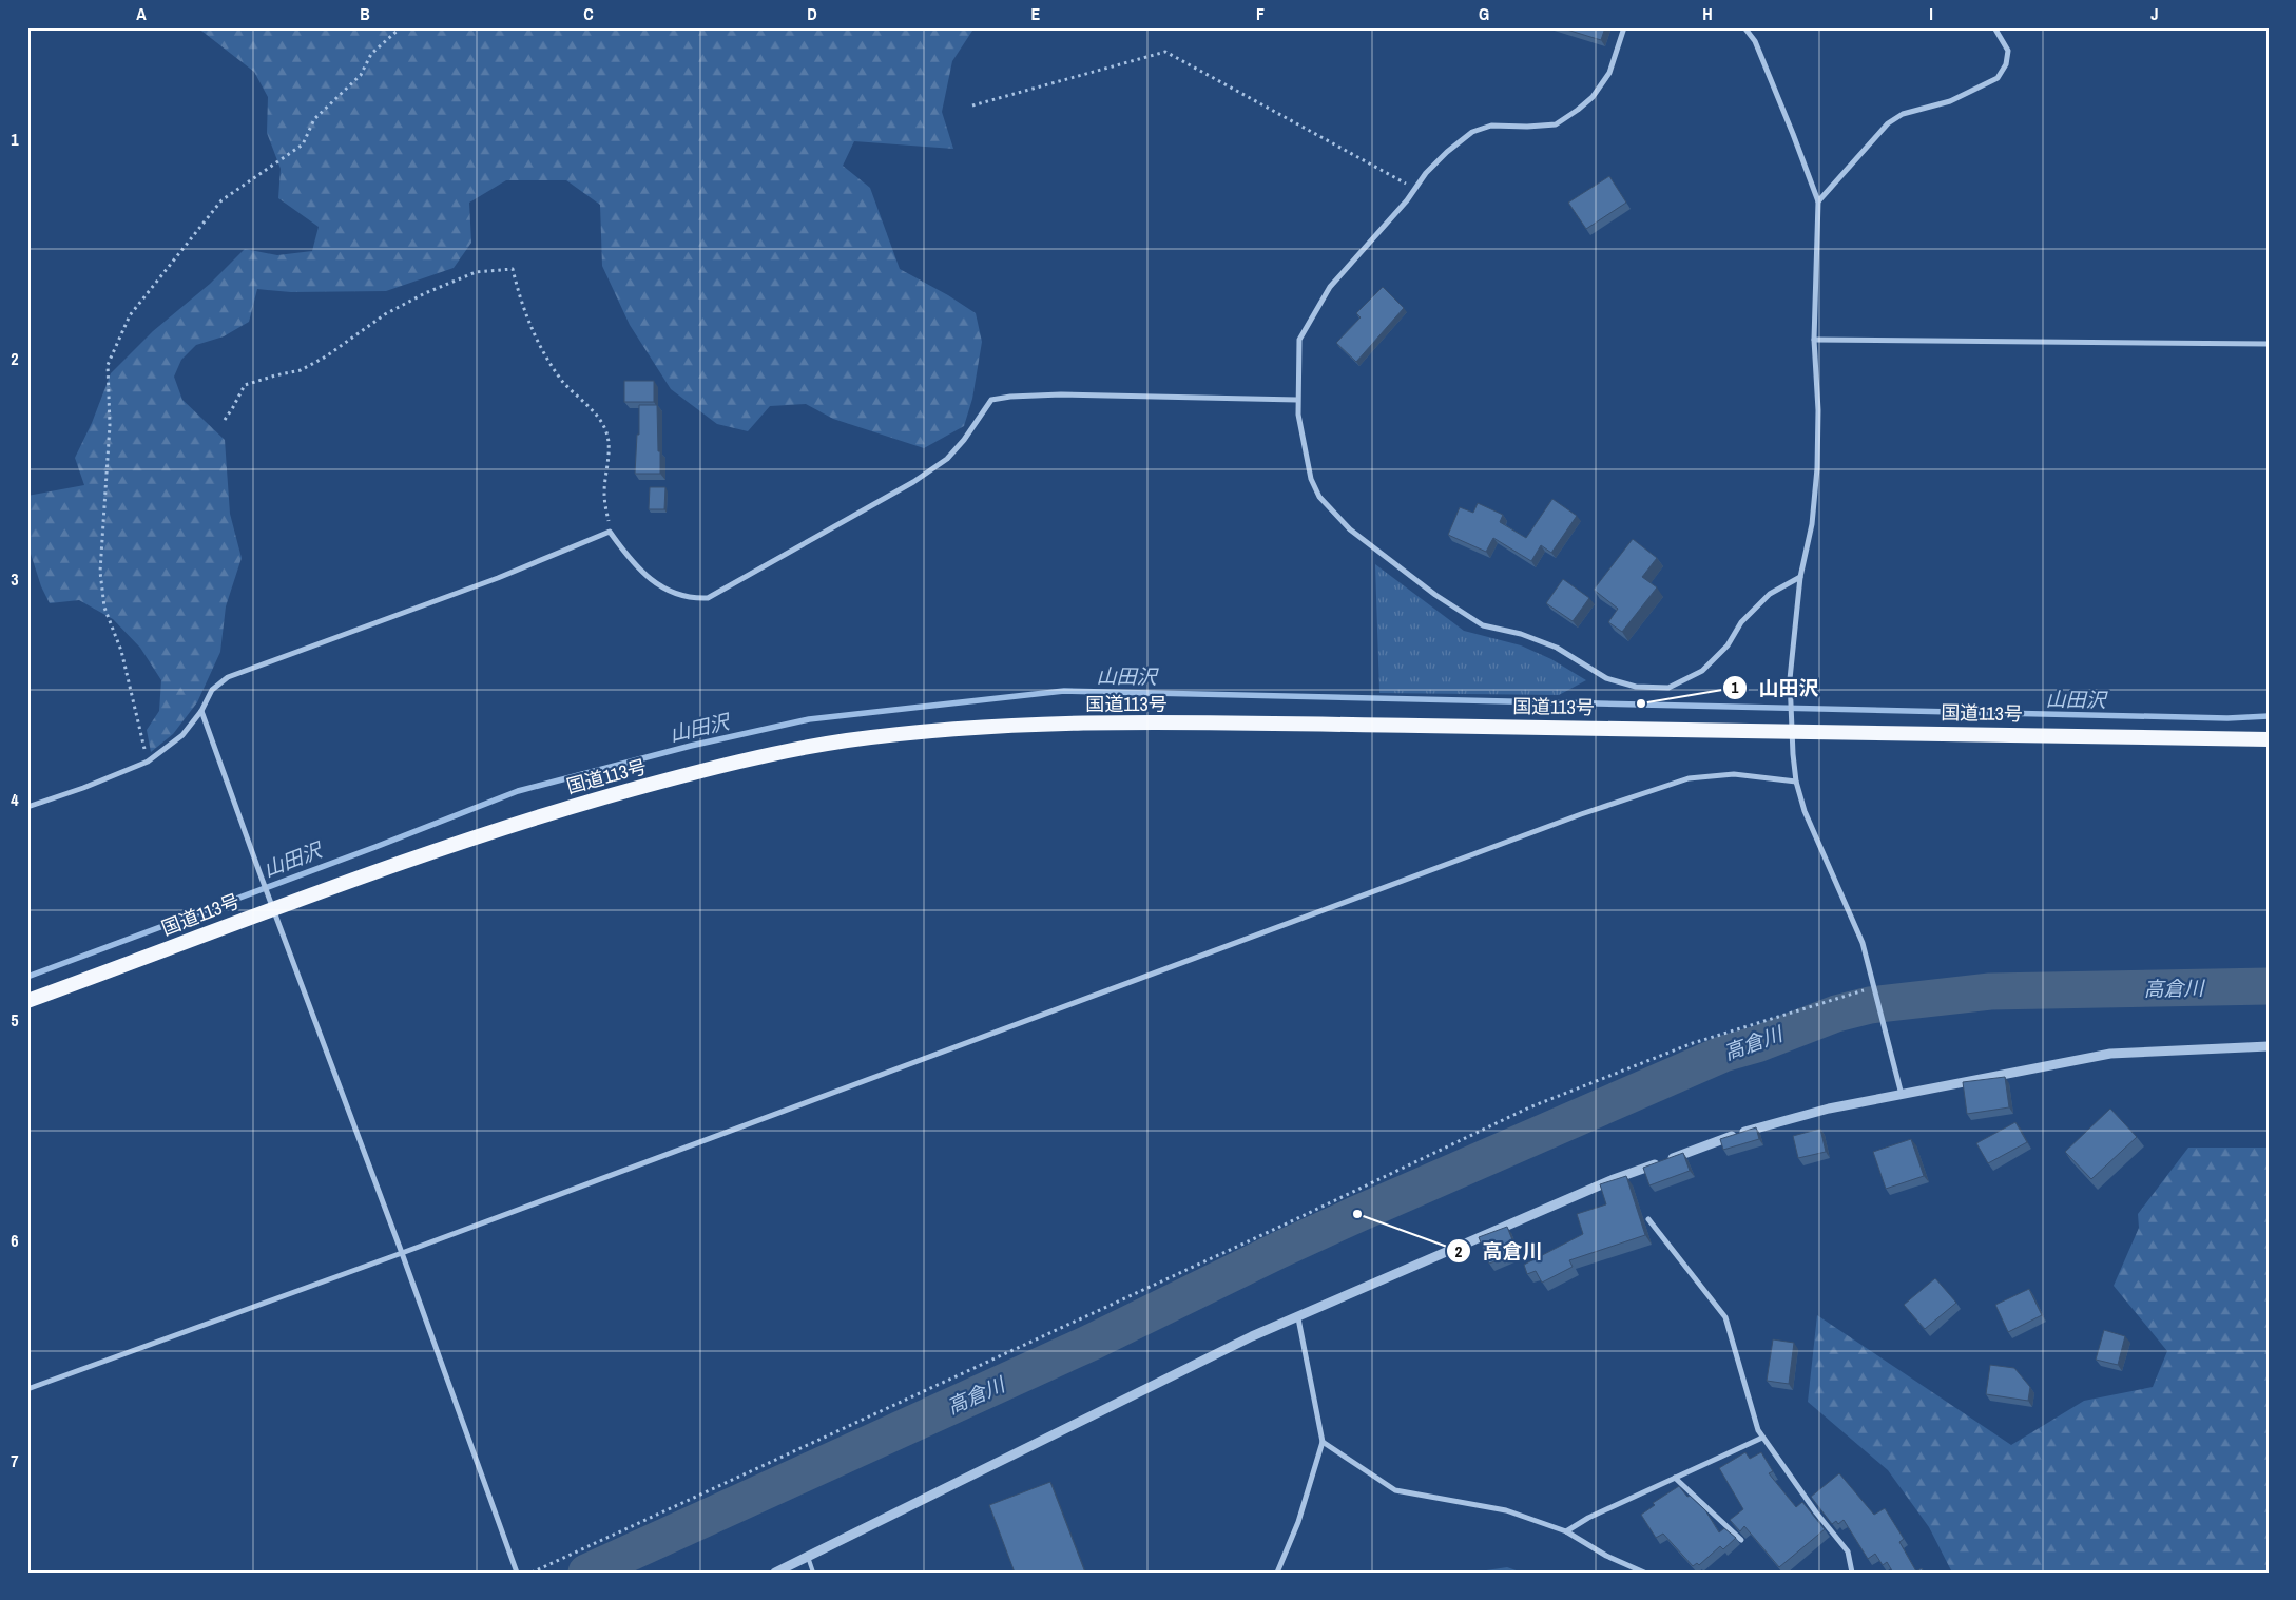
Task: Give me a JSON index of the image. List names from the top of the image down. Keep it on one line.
{"streets":{"highway":["国道113号"]},"water":["山田沢","高倉川"],"places":["山田沢","高倉川"],"grid":{"columns":["A","B","C","D","E","F","G","H","I","J"],"rows":["1","2","3","4","5","6","7"]}}
